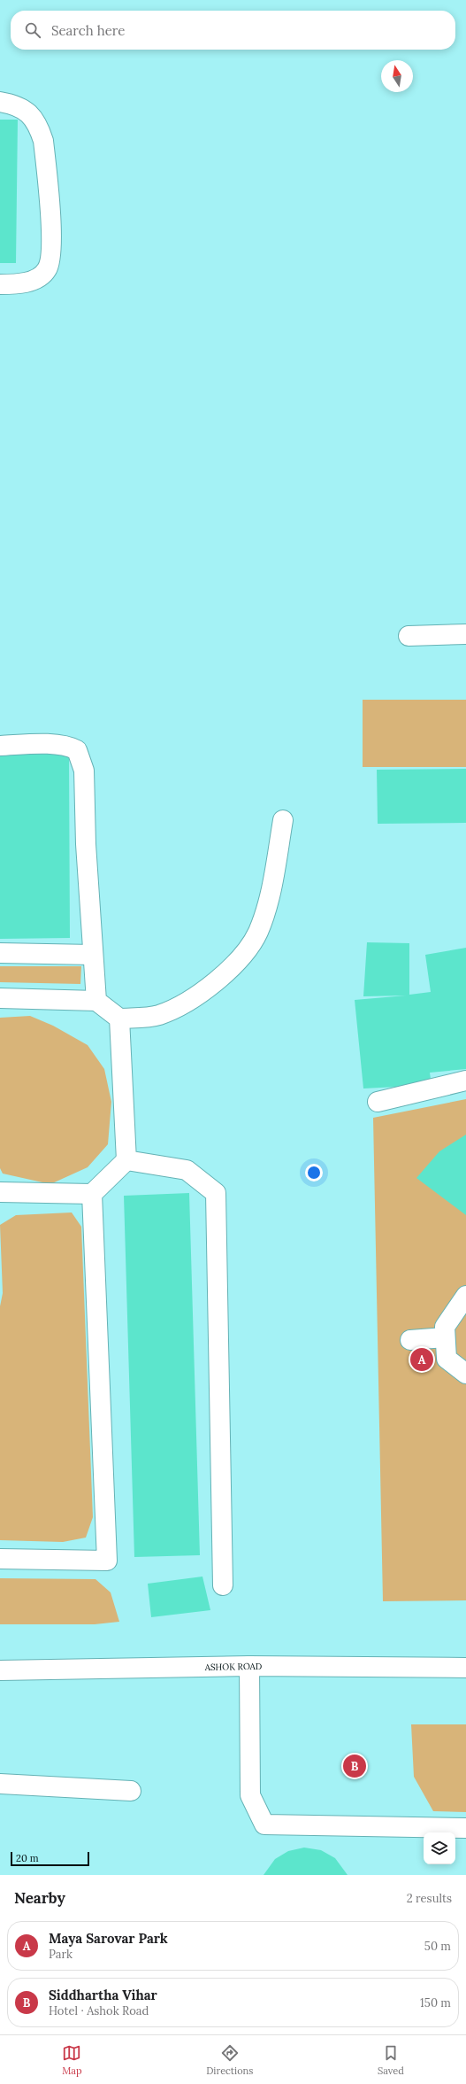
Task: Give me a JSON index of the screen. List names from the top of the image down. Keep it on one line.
{"streets":{"street":["ASHOK ROAD"]},"scale_bar":"20 m","north":"top","page":{"search":"Search here","pins":["A","B"],"scale":"20 m","heading":["Nearby","2 results"],"list":[{"mark":"A","name":"Maya Sarovar Park","note":"Park","value":"50 m"},{"mark":"B","name":"Siddhartha Vihar","note":"Hotel · Ashok Road","value":"150 m"}],"nav":["Map","Directions","Saved"]}}
